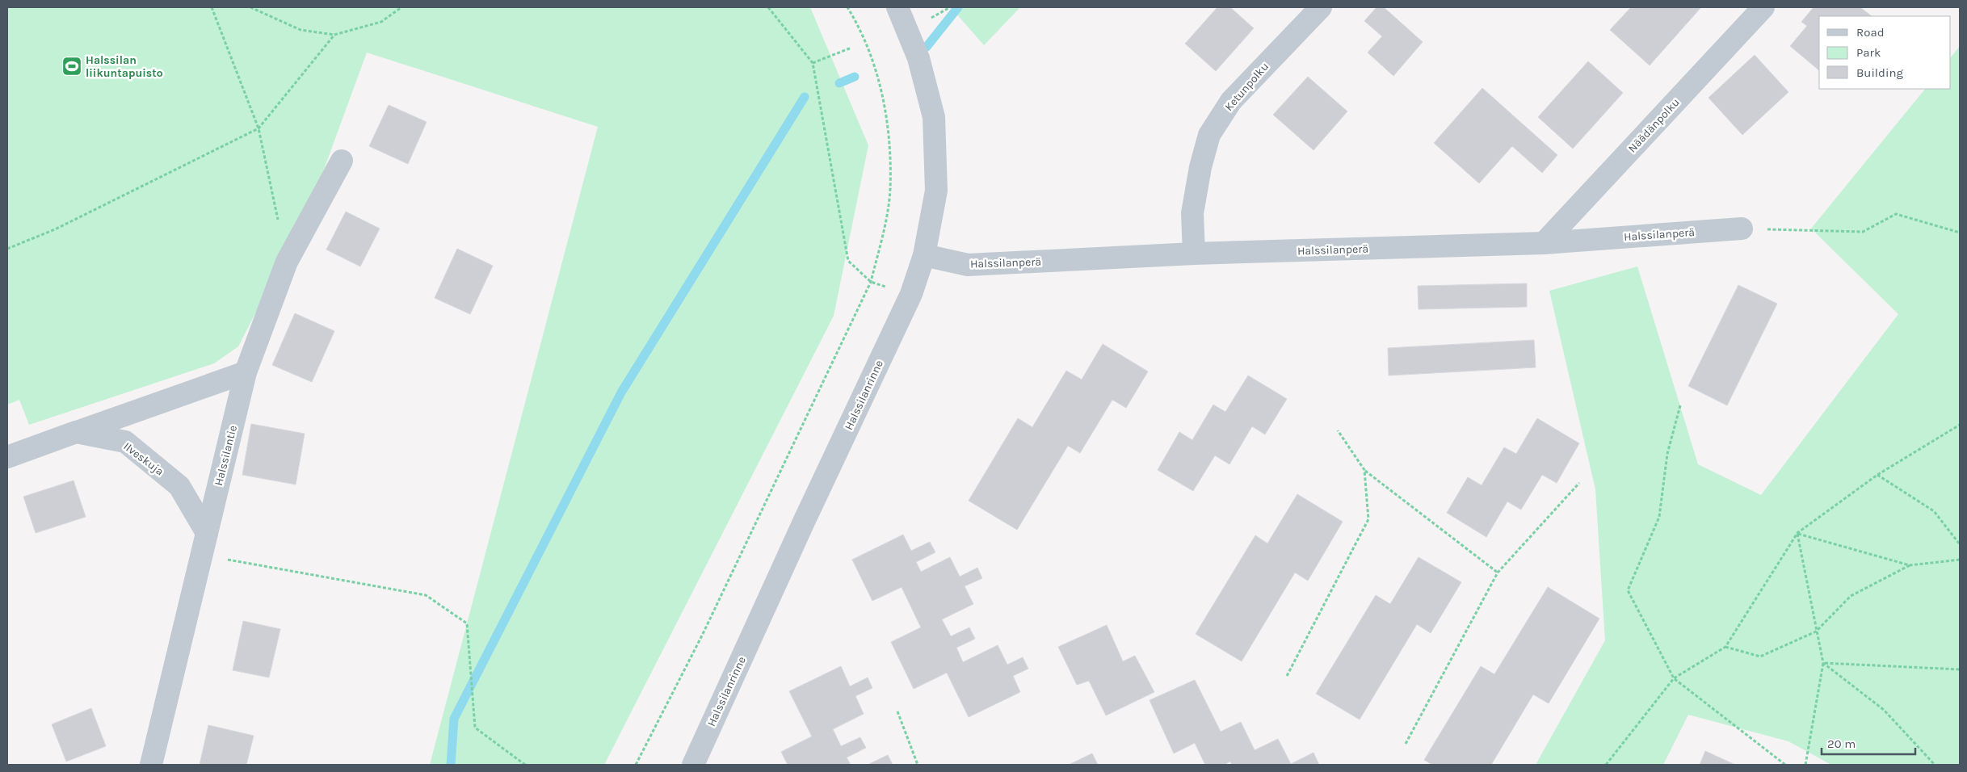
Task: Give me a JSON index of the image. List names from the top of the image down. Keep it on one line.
{"streets":{"street":["Ketunpolku","Näädänpolku","Halssilanperä","Halssilanrinne","Halssilantie","Ilveskuja"]},"crossings":[["Ketunpolku","Halssilanperä"],["Näädänpolku","Halssilanperä"],["Halssilanperä","Halssilanrinne"],["Halssilantie","Ilveskuja"]],"places":{"sports":["Halssilan liikuntapuisto"]},"legend":["Road","Park","Building"],"scale_bar":"20 m"}
